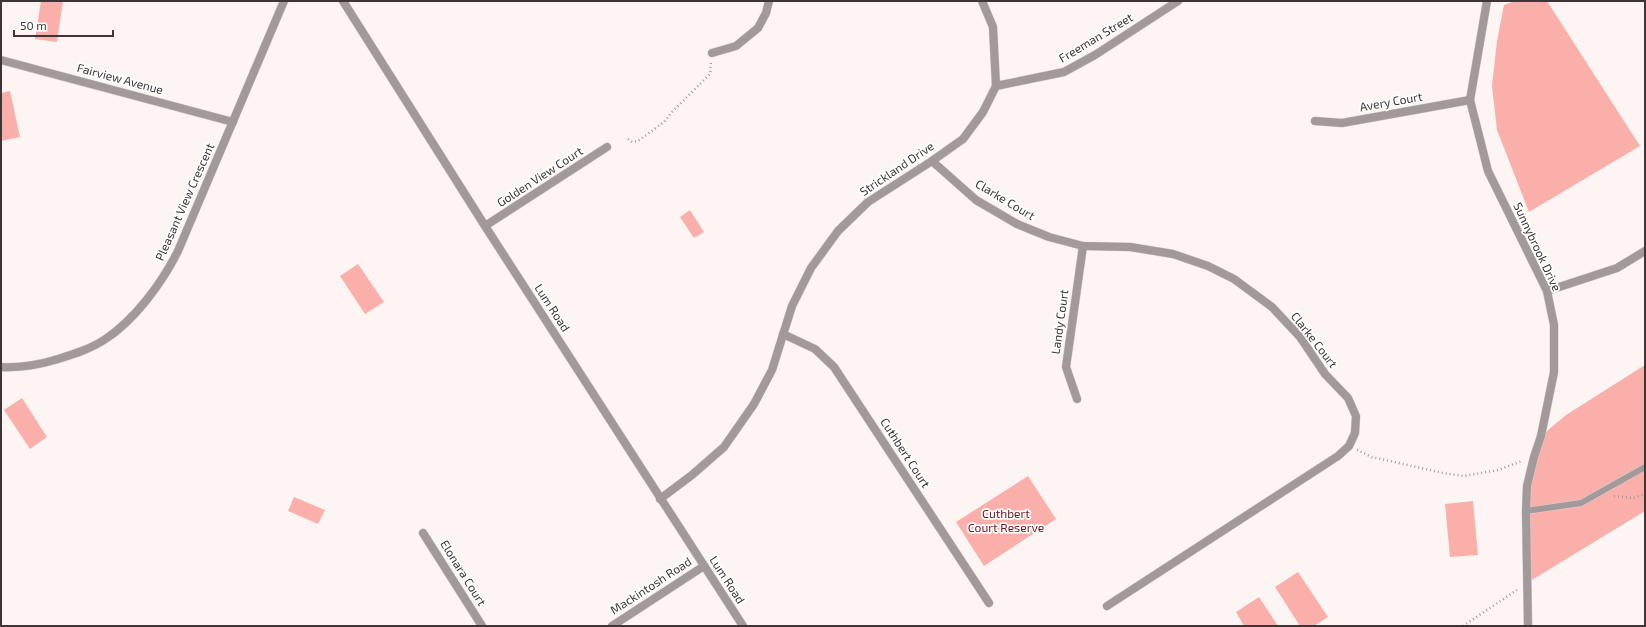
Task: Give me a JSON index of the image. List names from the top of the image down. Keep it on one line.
{"streets":{"street":["Freeman Street","Fairview Avenue","Avery Court","Strickland Drive","Golden View Court","Clarke Court","Pleasant View Crescent","Sunnybrook Drive","Lum Road","Landy Court","Cuthbert Court","Elonara Court","Mackintosh Road"]},"crossings":[["Freeman Street","Strickland Drive"],["Fairview Avenue","Pleasant View Crescent"],["Avery Court","Sunnybrook Drive"],["Strickland Drive","Clarke Court"],["Strickland Drive","Lum Road"],["Strickland Drive","Cuthbert Court"],["Golden View Court","Lum Road"],["Clarke Court","Landy Court"],["Lum Road","Mackintosh Road"]],"parks":["Cuthbert Court Reserve"],"scale_bar":"50 m"}
